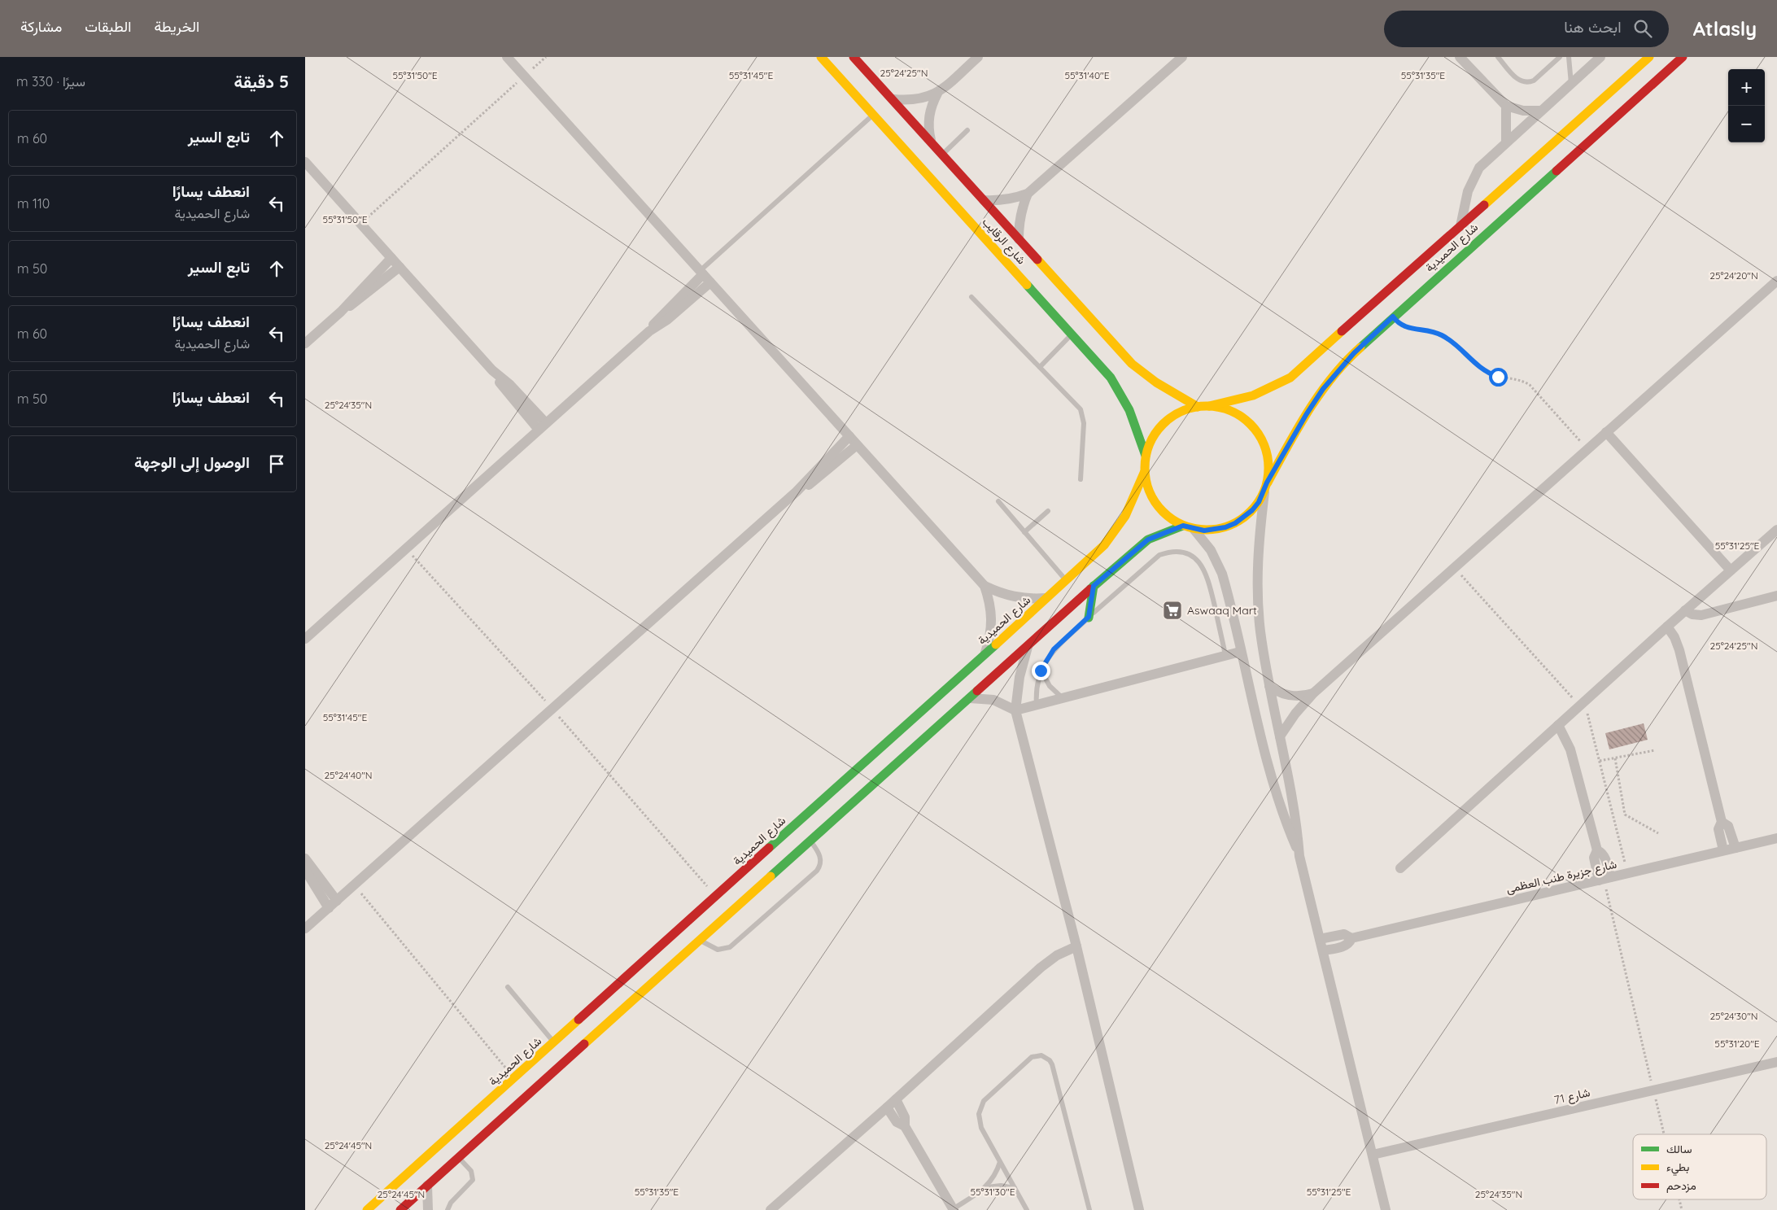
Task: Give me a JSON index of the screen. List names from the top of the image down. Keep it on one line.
{"streets":{"street":["شارع الرقايب","شارع الحميدية","شارع جزيرة طنب العظمى","شارع 71"]},"crossings":[["شارع الرقايب","شارع الحميدية"]],"places":{"supermarket":["Aswaaq Mart"]},"legend":["سالك","بطيء","مزدحم"],"page":{"header":"Atlasly","search":"ابحث هنا","nav":["الخريطة","الطبقات","مشاركة"],"heading":["5 دقيقة","سيرًا · 330 m"],"map_buttons":["+","−"],"list":[["تابع السير","60 m"],["انعطف يسارًا","شارع الحميدية","110 m"],["تابع السير","50 m"],["انعطف يسارًا","شارع الحميدية","60 m"],["انعطف يسارًا","50 m"],"الوصول إلى الوجهة"]},"coordinates":["25°24'25\"N","55°31'50\"E","55°31'45\"E","55°31'40\"E","55°31'35\"E","25°24'20\"N","25°24'35\"N","55°31'25\"E","25°24'40\"N","25°24'30\"N","55°31'20\"E","25°24'45\"N","55°31'30\"E"]}
